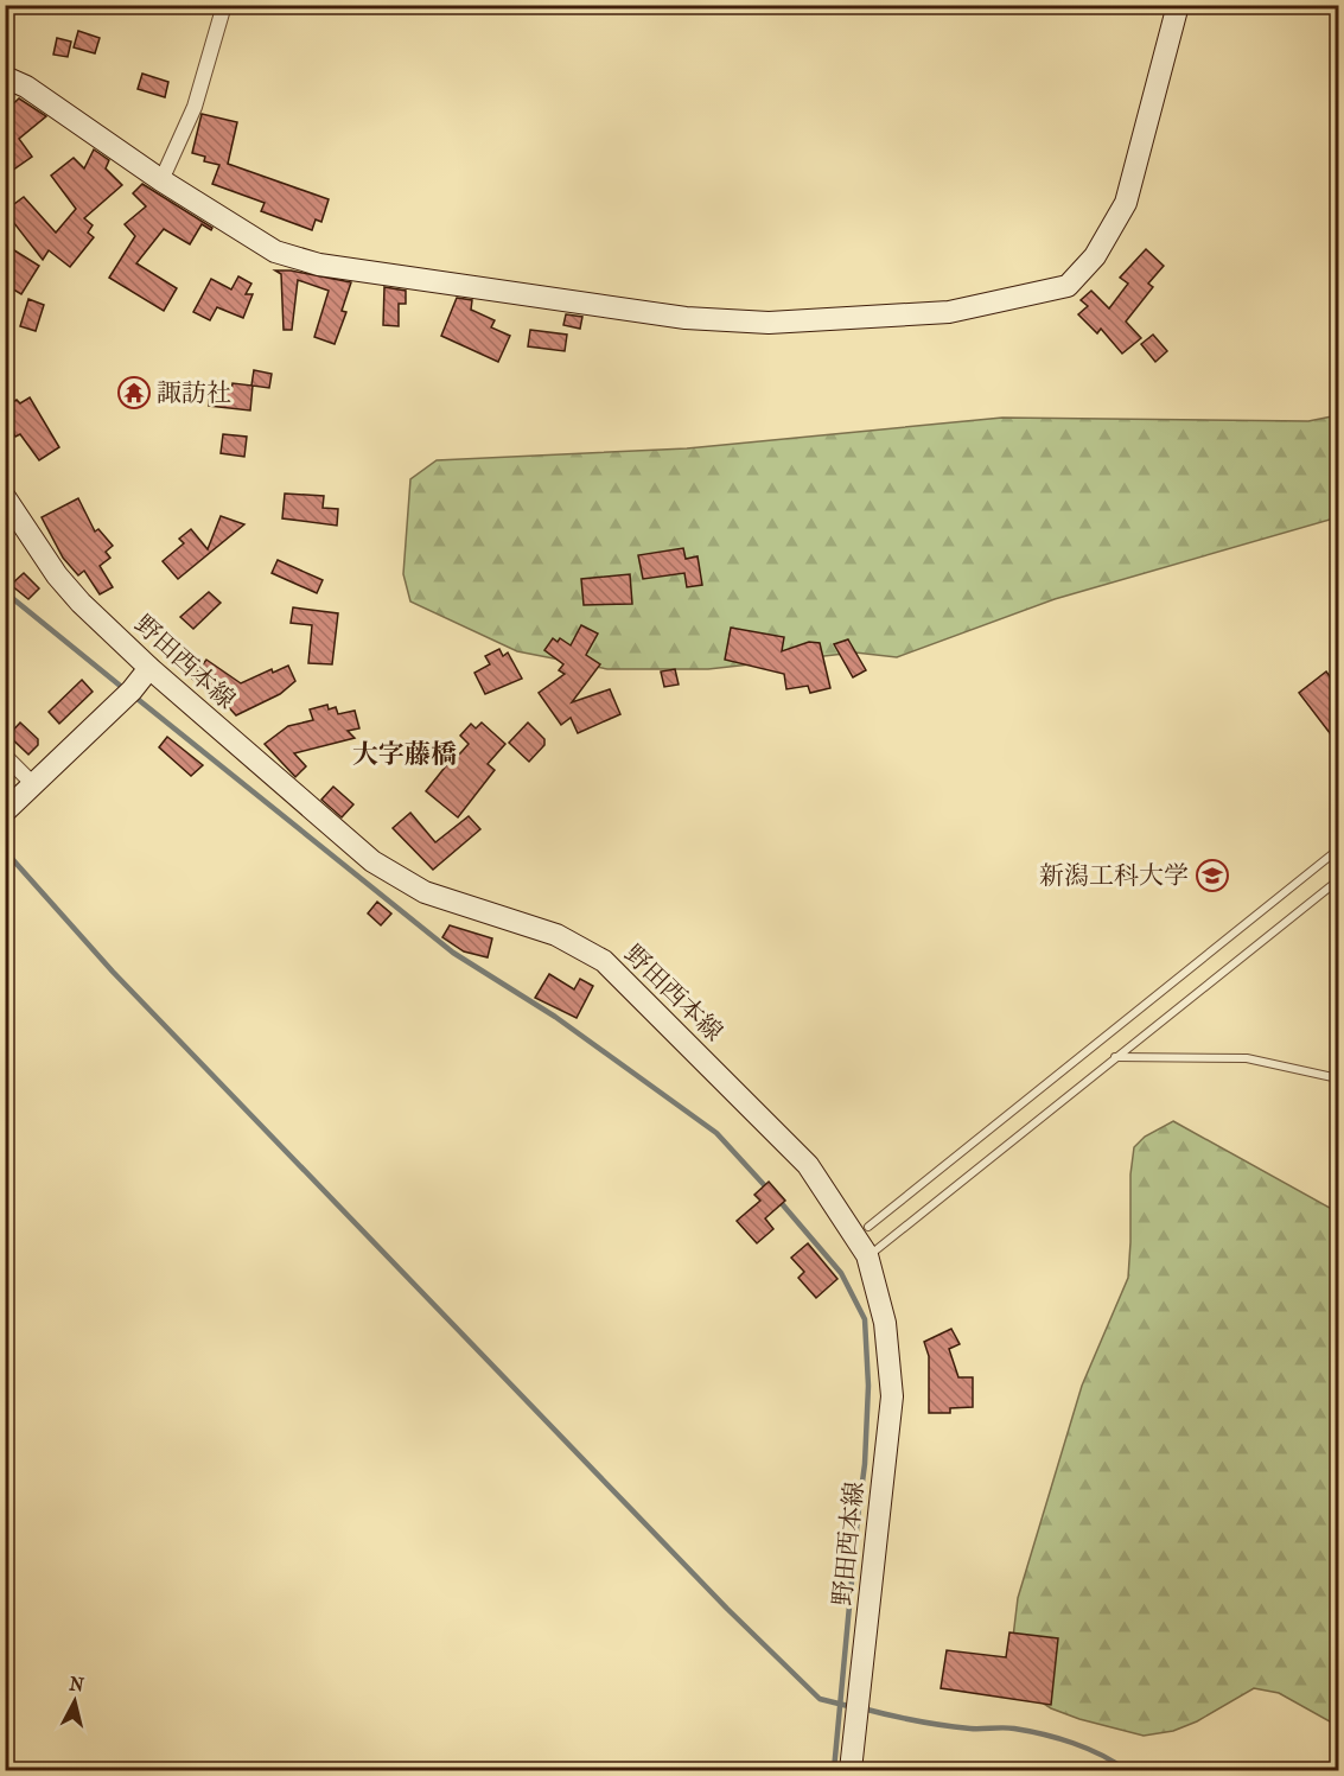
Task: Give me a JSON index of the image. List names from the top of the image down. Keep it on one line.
{"streets":{"main road":["野田西本線"]},"districts":["大字藤橋"],"places":{"temple":["諏訪社"],"school or university":["新潟工科大学"]},"north":"top"}
